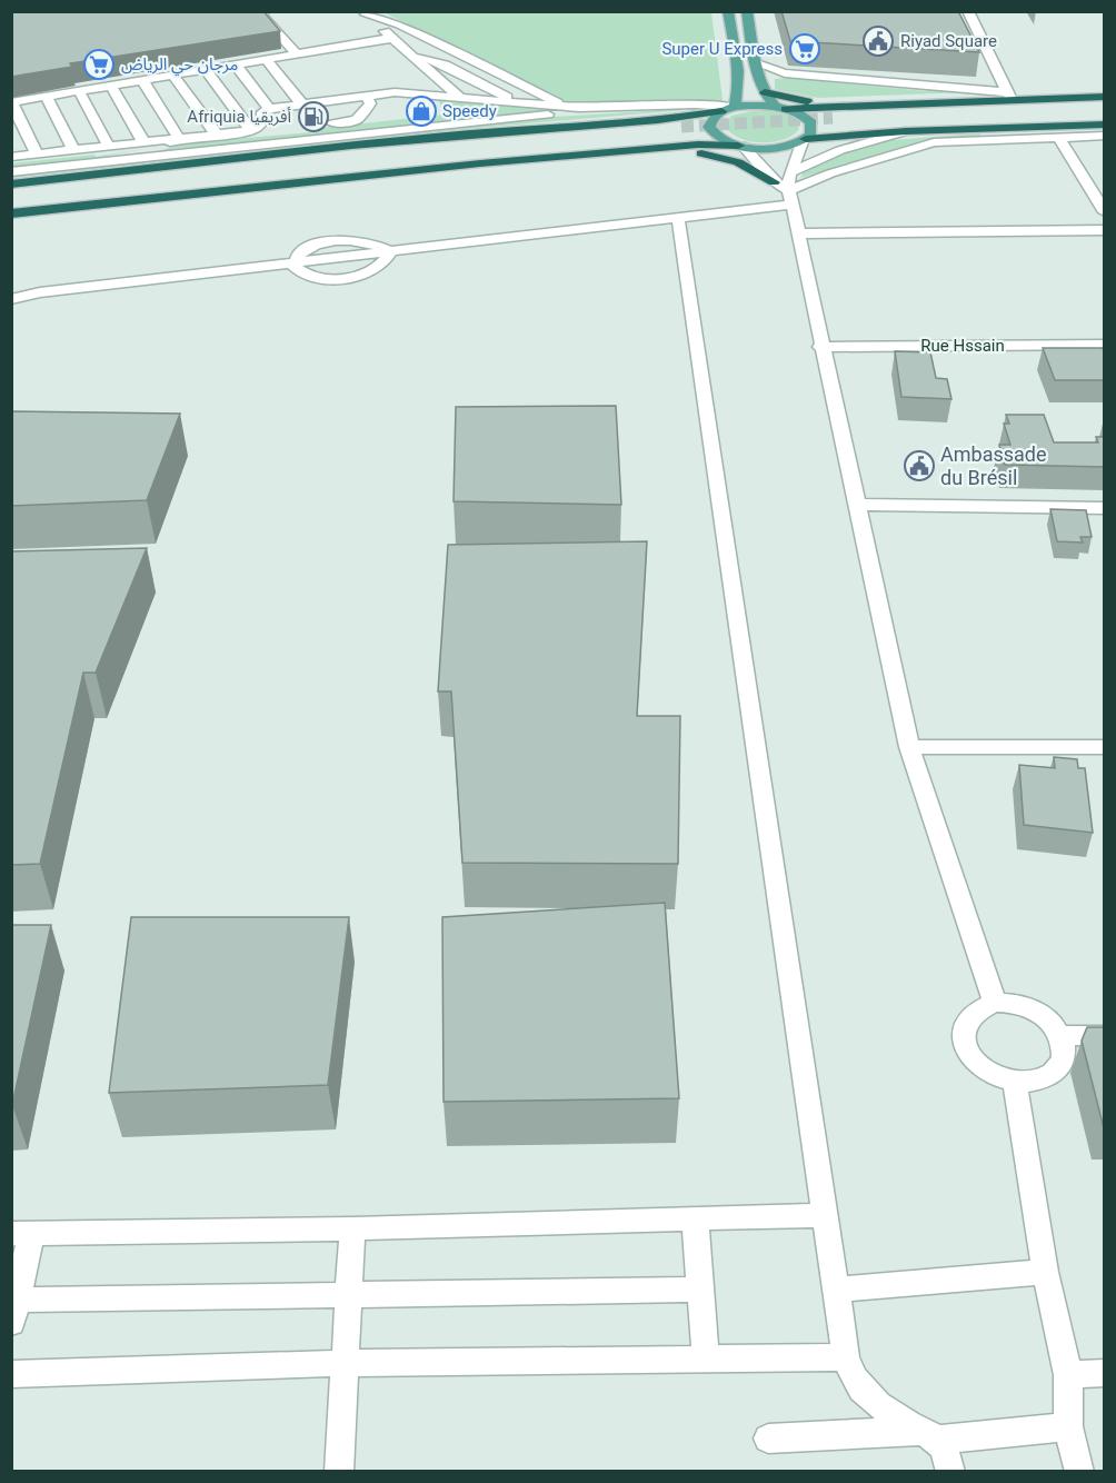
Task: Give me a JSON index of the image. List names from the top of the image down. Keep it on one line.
{"streets":{"street":["Rue Hssain"]},"places":{"public building":["Riyad Square","Ambassade du Brésil"],"supermarket":["Super U Express","مرجان حي الرياض"],"shop":["Speedy"],"fuel station":["Afriquia أفريقيا"]}}
